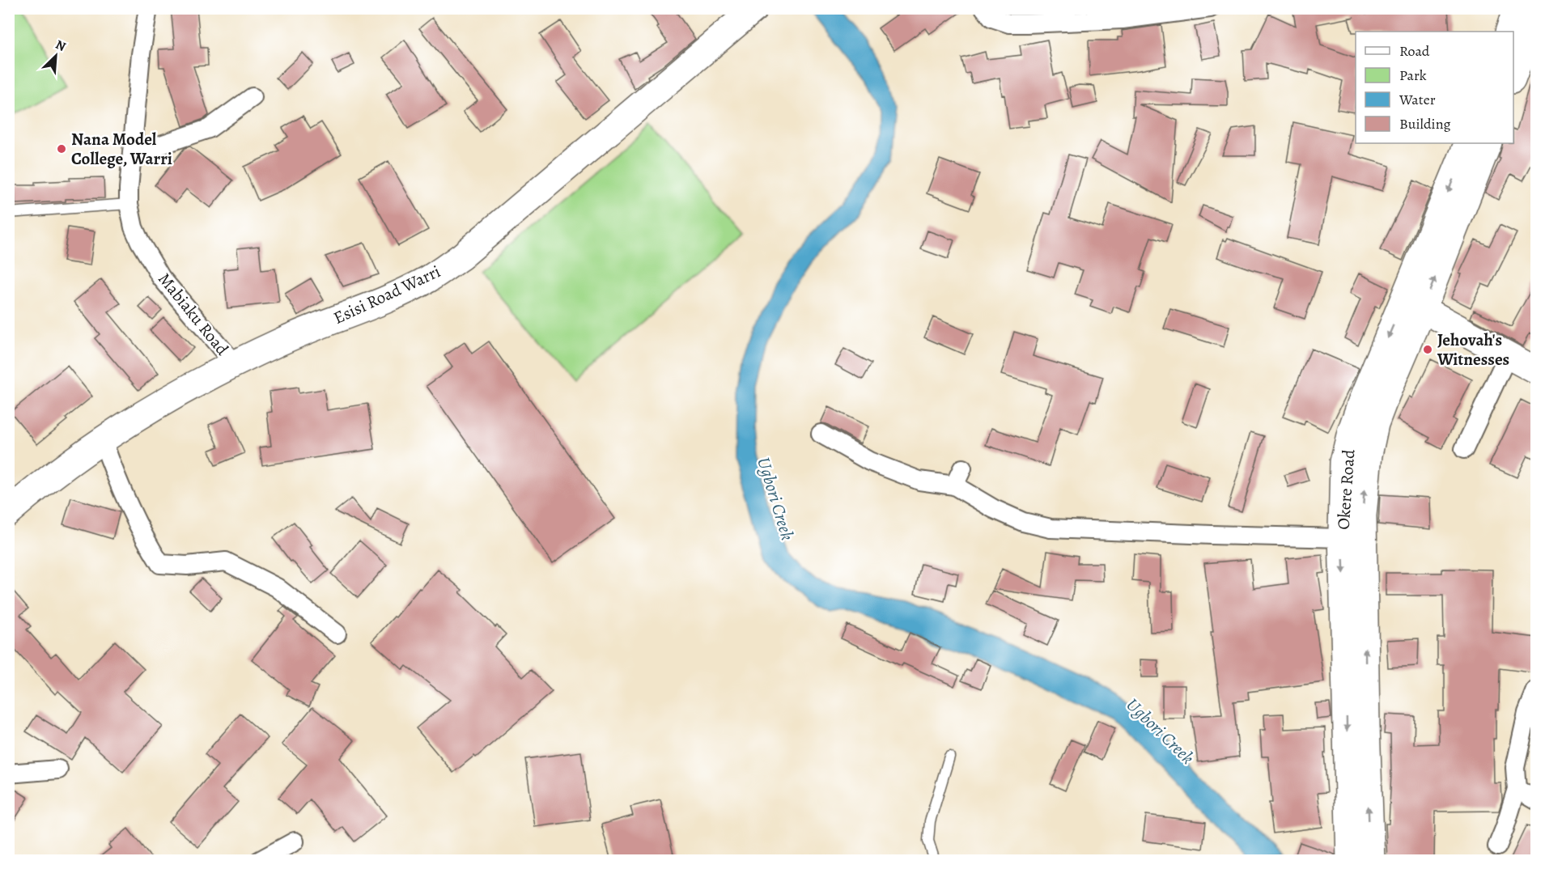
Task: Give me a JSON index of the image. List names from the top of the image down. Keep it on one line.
{"streets":{"main road":["Esisi Road Warri","Okere Road"],"street":["Mabiaku Road"]},"crossings":[["Esisi Road Warri","Mabiaku Road"]],"water":["Ugbori Creek"],"places":["Nana Model College, Warri","Jehovah's Witnesses"],"legend":["Road","Park","Water","Building"],"north":"top right"}
